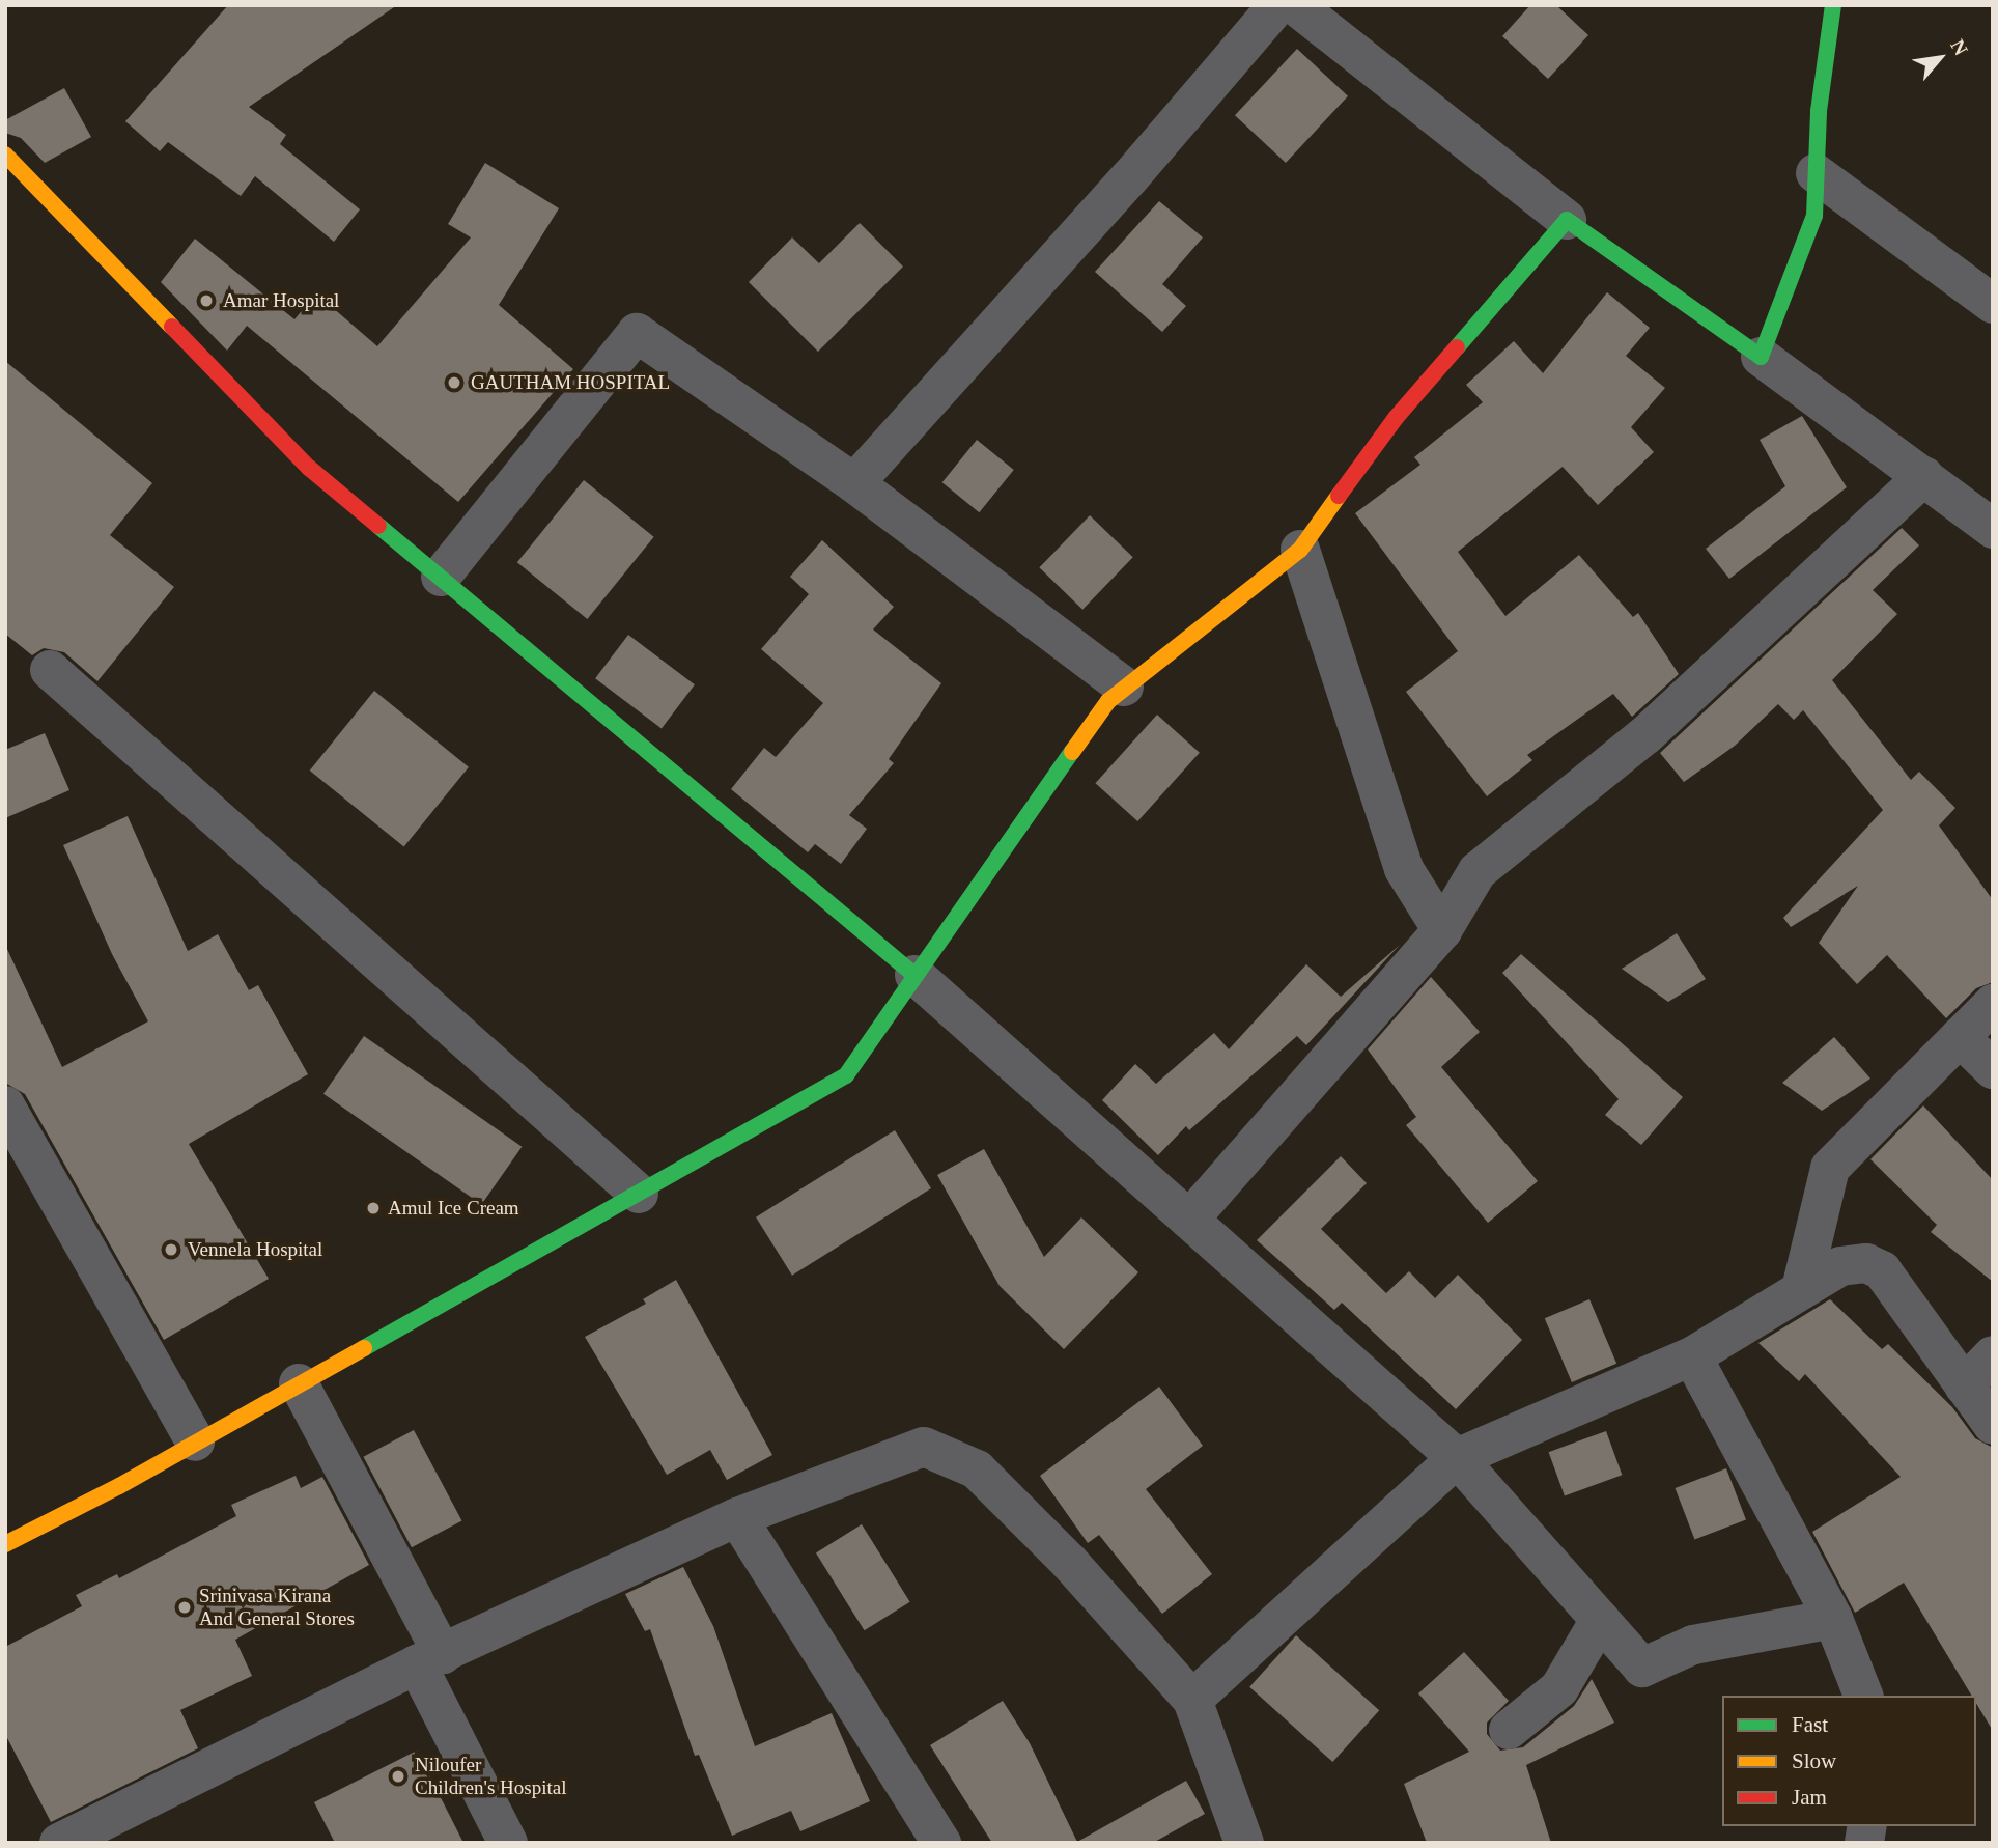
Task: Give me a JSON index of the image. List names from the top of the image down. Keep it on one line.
{"places":["Amar Hospital","GAUTHAM HOSPITAL","Amul Ice Cream","Vennela Hospital","Srinivasa Kirana And General Stores","Niloufer Children's Hospital"],"legend":["Fast","Slow","Jam"],"north":"top right"}
